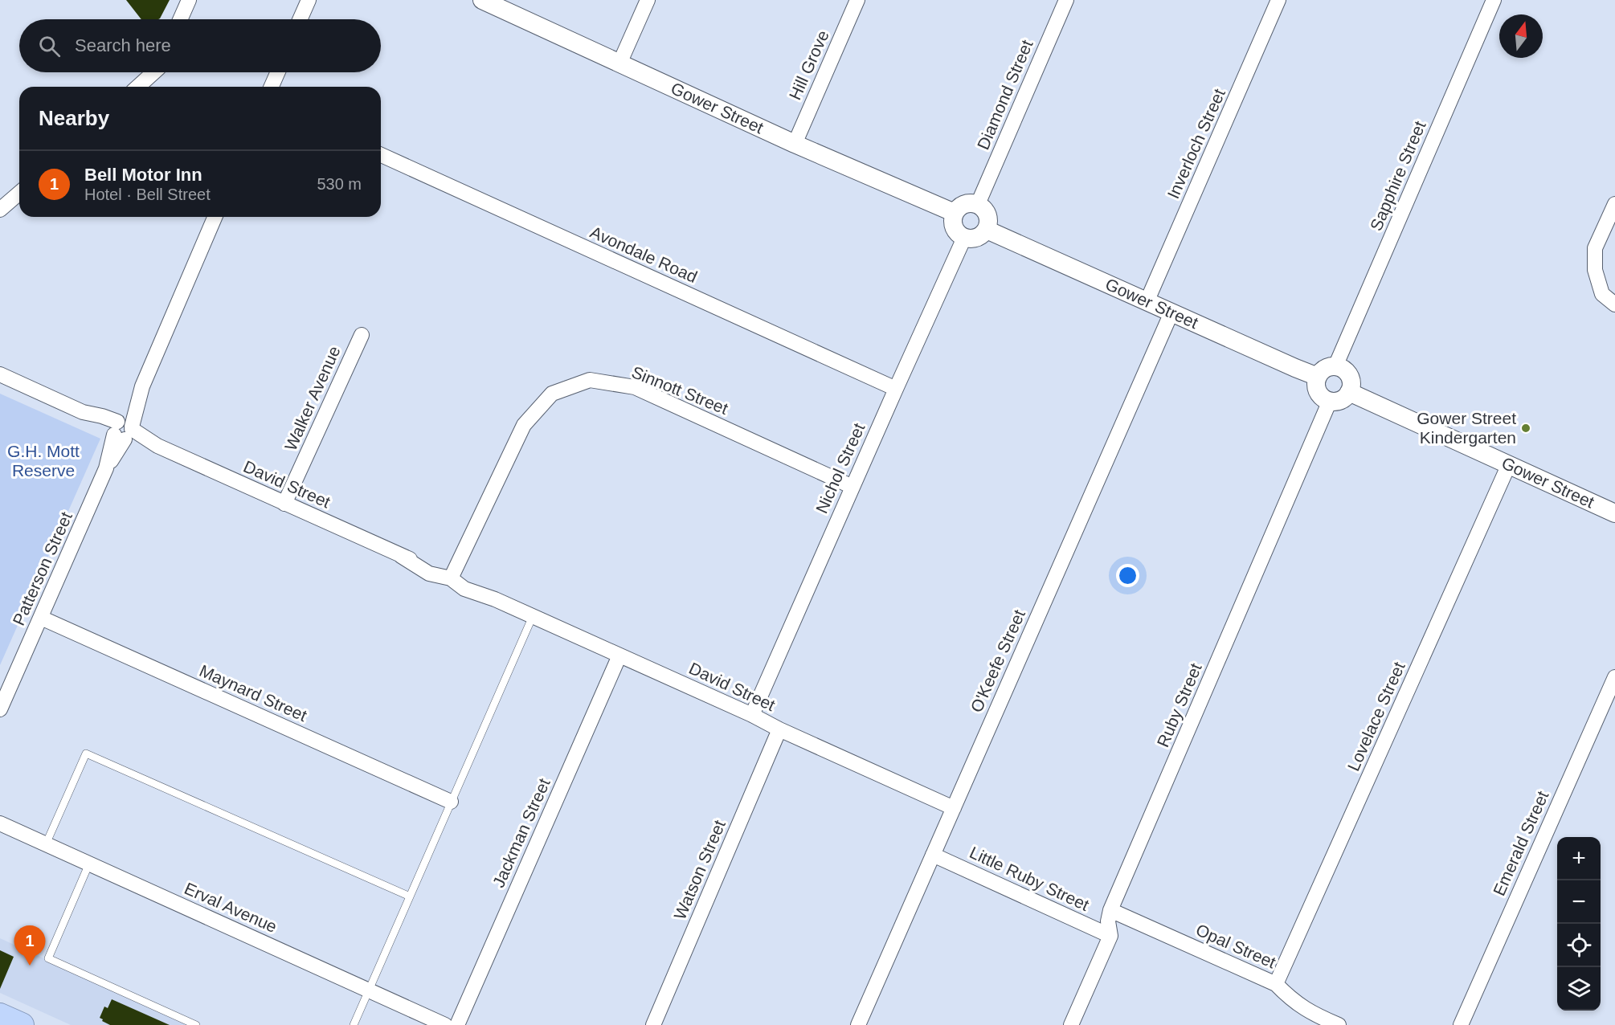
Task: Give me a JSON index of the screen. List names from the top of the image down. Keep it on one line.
{"streets":{"street":["Hill Grove","Diamond Street","Gower Street","Inverloch Street","Sapphire Street","Avondale Road","Sinnott Street","Walker Avenue","Nichol Street","David Street","Patterson Street","O'Keefe Street","Maynard Street","Ruby Street","Lovelace Street","Jackman Street","Emerald Street","Watson Street","Little Ruby Street","Erval Avenue","Opal Street"]},"crossings":[["Hill Grove","Gower Street"],["Diamond Street","Gower Street"],["Diamond Street","Nichol Street"],["Gower Street","Inverloch Street"],["Gower Street","Sapphire Street"],["Gower Street","Nichol Street"],["Gower Street","O'Keefe Street"],["Gower Street","Ruby Street"],["Gower Street","Lovelace Street"],["Sapphire Street","Ruby Street"],["Avondale Road","Nichol Street"],["Sinnott Street","Nichol Street"],["Sinnott Street","David Street"],["Walker Avenue","David Street"],["Nichol Street","David Street"],["David Street","Patterson Street"],["David Street","O'Keefe Street"],["David Street","Jackman Street"],["David Street","Watson Street"],["Patterson Street","Maynard Street"],["O'Keefe Street","Little Ruby Street"],["Ruby Street","Little Ruby Street"],["Ruby Street","Opal Street"],["Lovelace Street","Opal Street"]],"parks":["G.H. Mott Reserve"],"places":["Gower Street Kindergarten"],"north":"top","page":{"search":"Search here","heading":"Nearby","list":[{"mark":"1","name":"Bell Motor Inn","note":"Hotel · Bell Street","value":"530 m"}],"map_buttons":["+","−"],"pins":"1"}}
